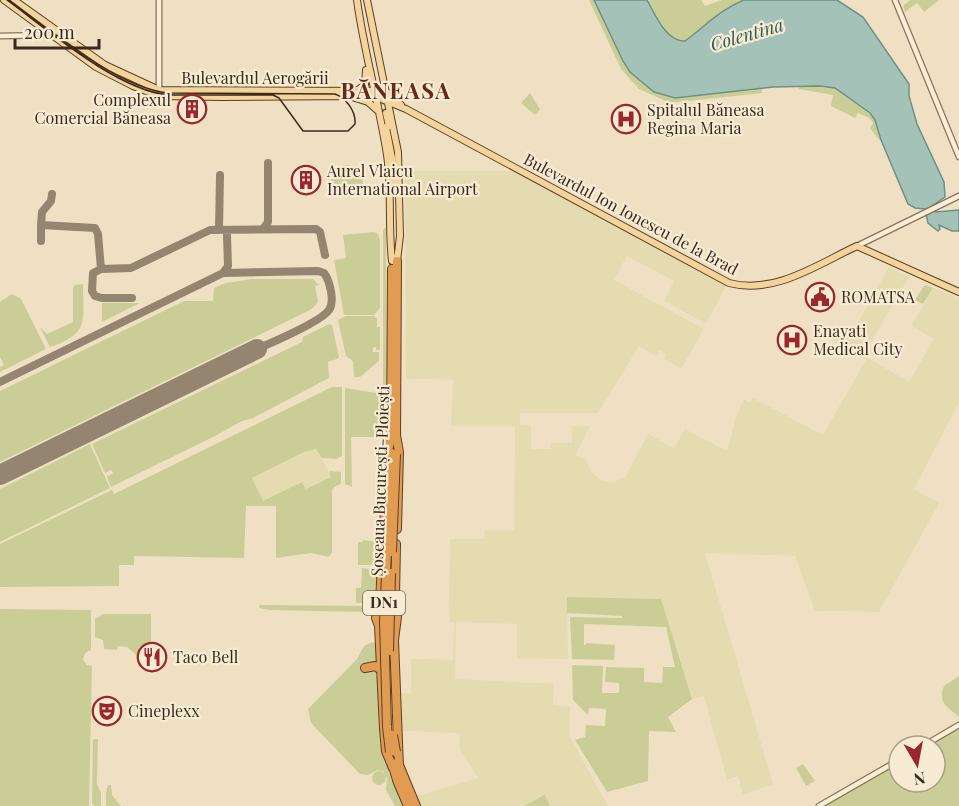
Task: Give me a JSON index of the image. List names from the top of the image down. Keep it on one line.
{"streets":{"highway":["Șoseaua București-Ploiești","DN1"],"main road":["Bulevardul Aerogării","Bulevardul Ion Ionescu de la Brad"]},"crossings":[["Bulevardul Aerogării","Bulevardul Ion Ionescu de la Brad"],["Bulevardul Aerogării","Șoseaua București-Ploiești"],["Bulevardul Ion Ionescu de la Brad","Șoseaua București-Ploiești"],["Șoseaua București-Ploiești","DN1"]],"districts":["BĂNEASA"],"water":["Colentina"],"places":{"building":["Complexul Comercial Băneasa","Aurel Vlaicu International Airport"],"hospital":["Spitalul Băneasa Regina Maria","Enayati Medical City"],"public building":["ROMATSA"],"restaurant":["Taco Bell"],"theatre":["Cineplexx"]},"scale_bar":"200 m","north":"bottom"}
